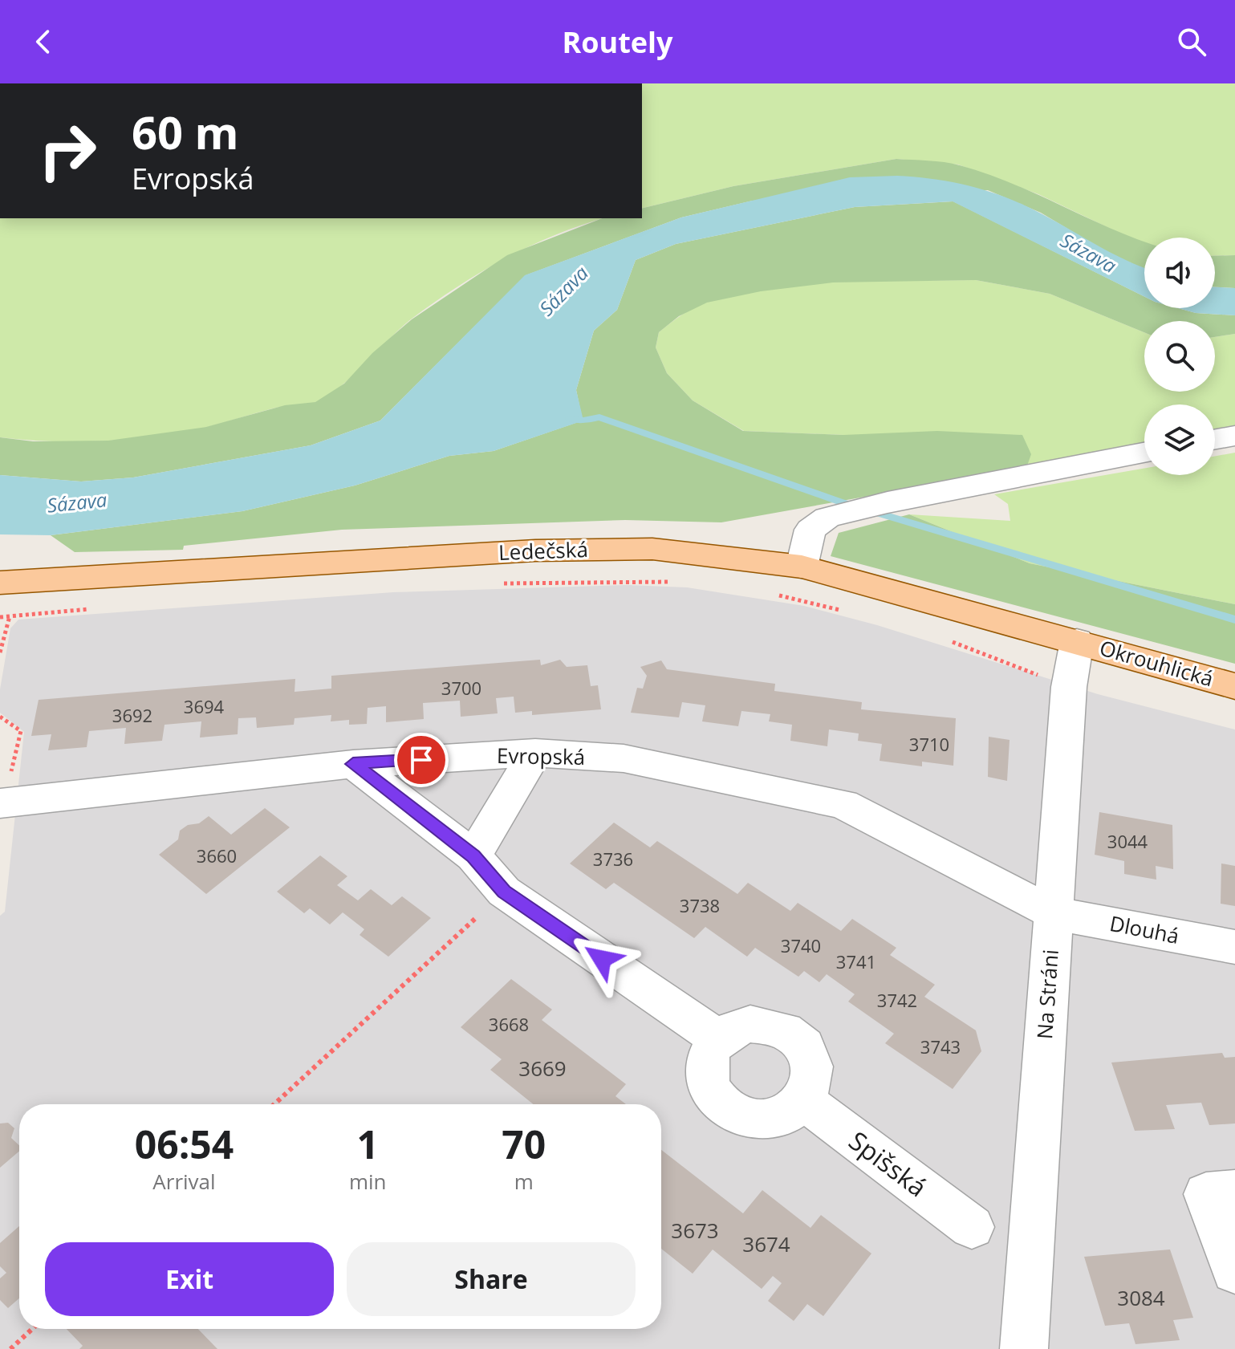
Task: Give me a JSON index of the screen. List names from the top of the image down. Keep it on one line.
{"streets":{"main road":["Ledečská","Okrouhlická"],"street":["Evropská","Dlouhá","Na Stráni","Spišská"]},"crossings":[["Ledečská","Okrouhlická"],["Ledečská","Na Stráni"],["Okrouhlická","Na Stráni"],["Evropská","Dlouhá"],["Evropská","Na Stráni"],["Dlouhá","Na Stráni"]],"water":["Sázava"],"house_numbers":["3700","3694","3692","3710","3044","3660","3736","3738","3740","3741","3742","3668","3743","3669","3673","3674","3084"],"page":{"header":"Routely","turn":["60 m","Evropská"],"eta":["06:54","Arrival","1","min","70","m"],"buttons":["Exit","Share"]}}
